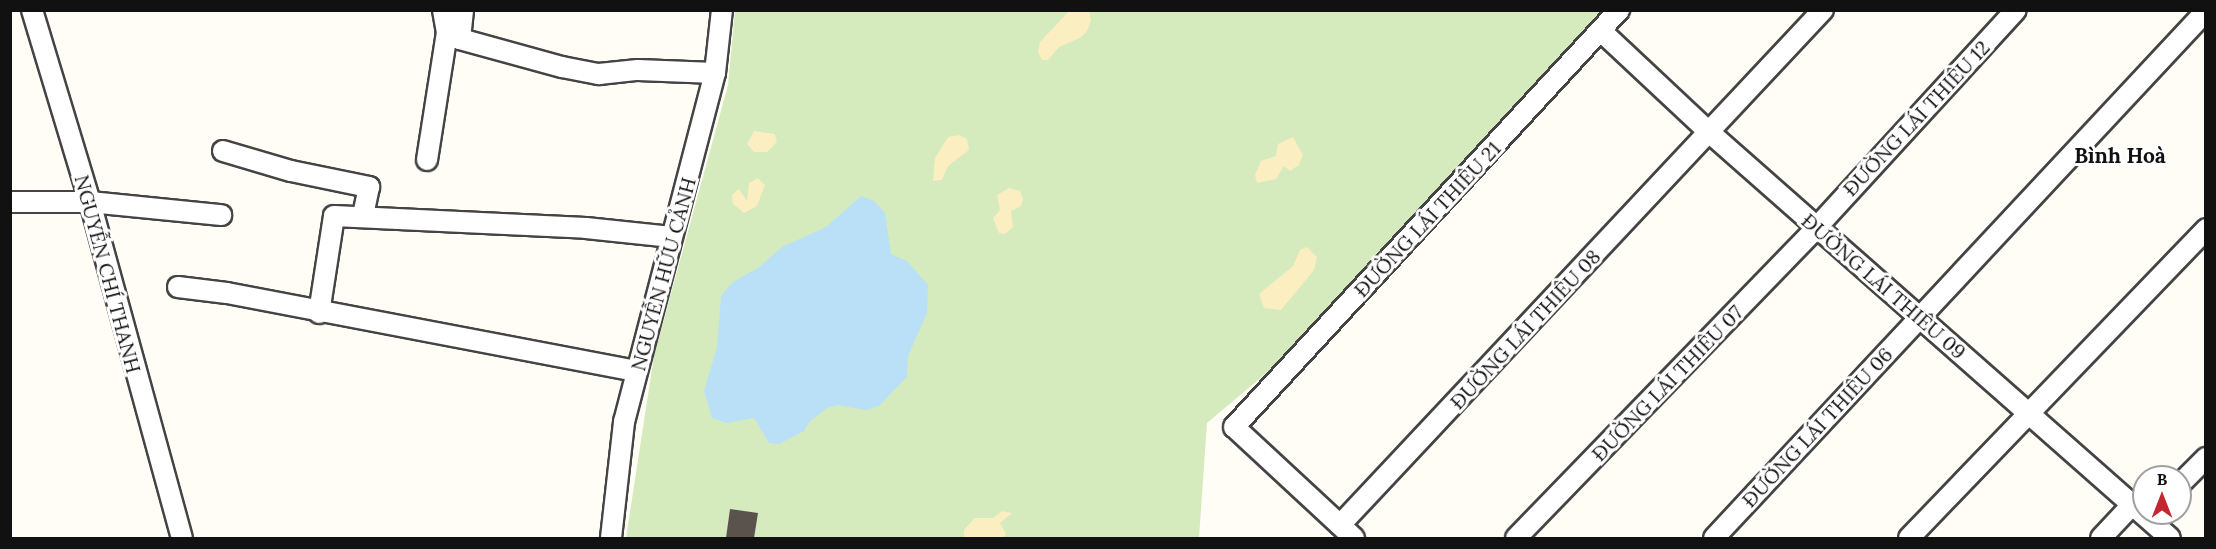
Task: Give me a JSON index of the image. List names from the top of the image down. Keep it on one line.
{"streets":{"street":["ĐƯỜNG LÁI THIÊU 12","ĐƯỜNG LÁI THIÊU 21","NGUYỄN CHÍ THANH","NGUYỄN HỮU CẢNH","ĐƯỜNG LÁI THIÊU 09","ĐƯỜNG LÁI THIÊU 08","ĐƯỜNG LÁI THIÊU 07","ĐƯỜNG LÁI THIÊU 06"]},"crossings":[["ĐƯỜNG LÁI THIÊU 12","ĐƯỜNG LÁI THIÊU 09"],["ĐƯỜNG LÁI THIÊU 12","ĐƯỜNG LÁI THIÊU 07"],["ĐƯỜNG LÁI THIÊU 21","ĐƯỜNG LÁI THIÊU 09"],["ĐƯỜNG LÁI THIÊU 21","ĐƯỜNG LÁI THIÊU 08"],["ĐƯỜNG LÁI THIÊU 09","ĐƯỜNG LÁI THIÊU 08"],["ĐƯỜNG LÁI THIÊU 09","ĐƯỜNG LÁI THIÊU 07"],["ĐƯỜNG LÁI THIÊU 09","ĐƯỜNG LÁI THIÊU 06"]],"districts":["Bình Hoà"],"north":"top"}
